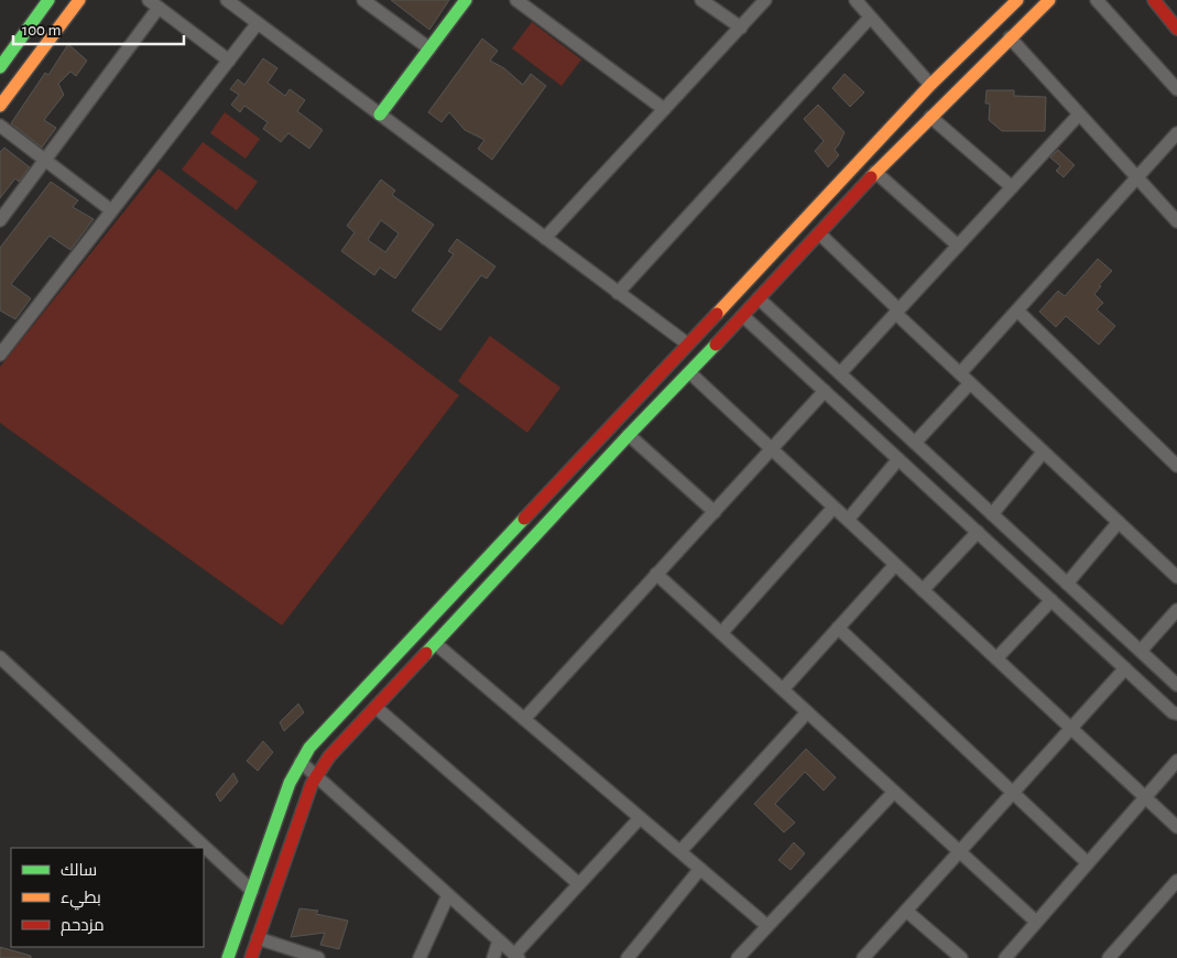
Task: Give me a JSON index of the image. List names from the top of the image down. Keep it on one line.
{"legend":["سالك","بطيء","مزدحم"],"scale_bar":"100 m"}
